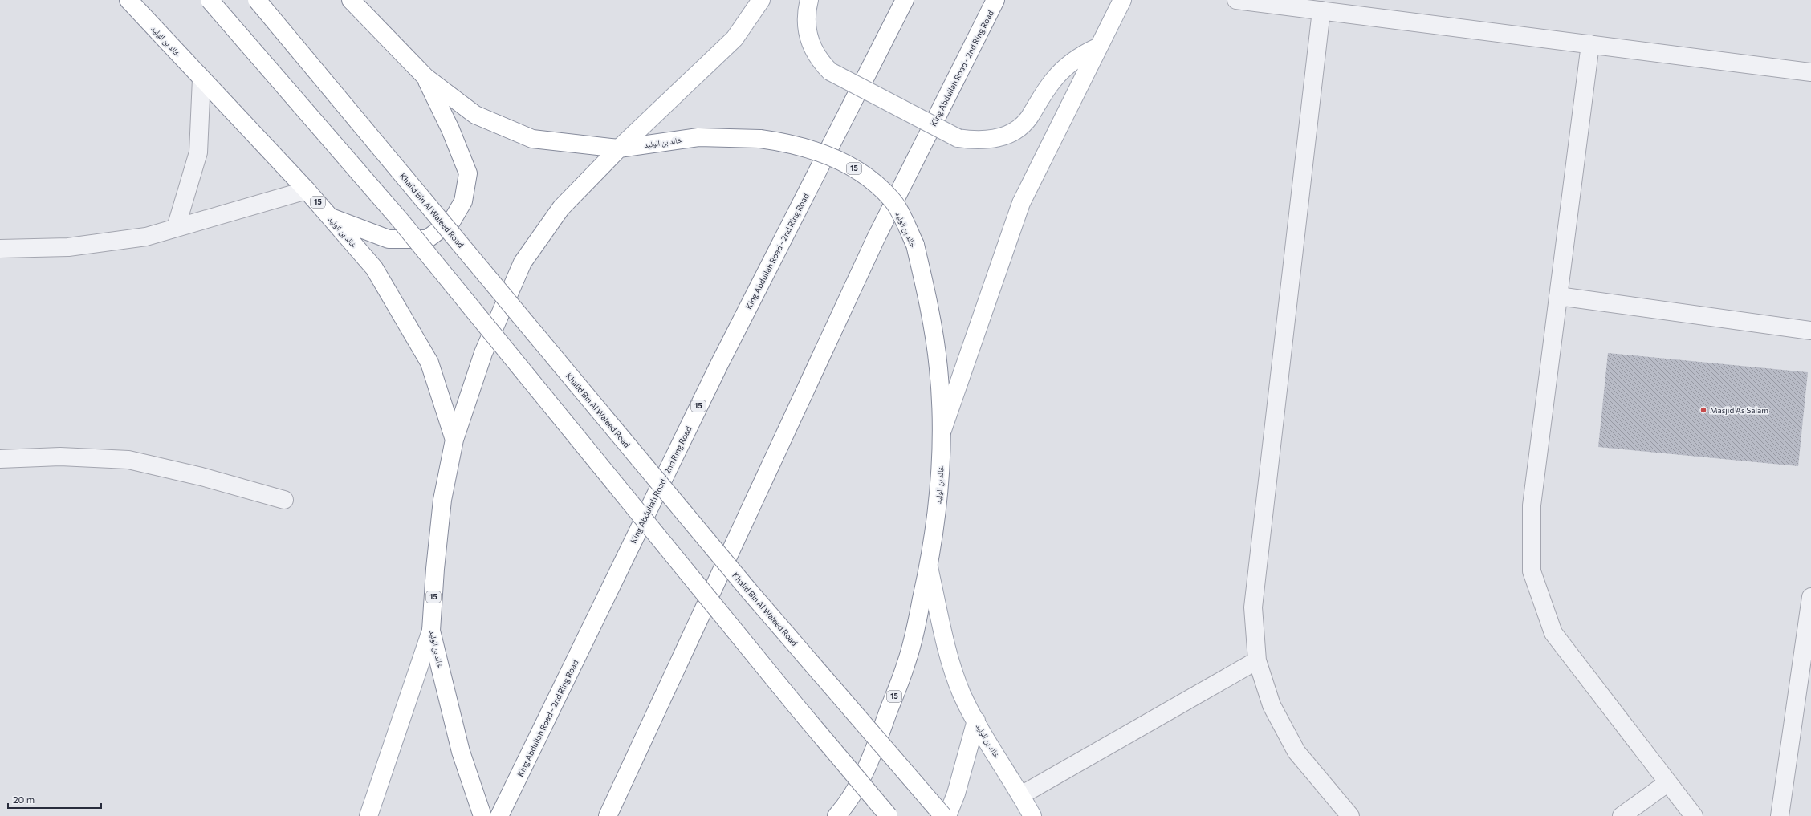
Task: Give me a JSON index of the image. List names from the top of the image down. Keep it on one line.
{"streets":{"main road":["خالد بن الوليد","King Abdullah Road - 2nd Ring Road","15","Khalid Bin Al Waleed Road"]},"crossings":[["خالد بن الوليد","15"]],"places":["Masjid As Salam"],"scale_bar":"20 m"}
